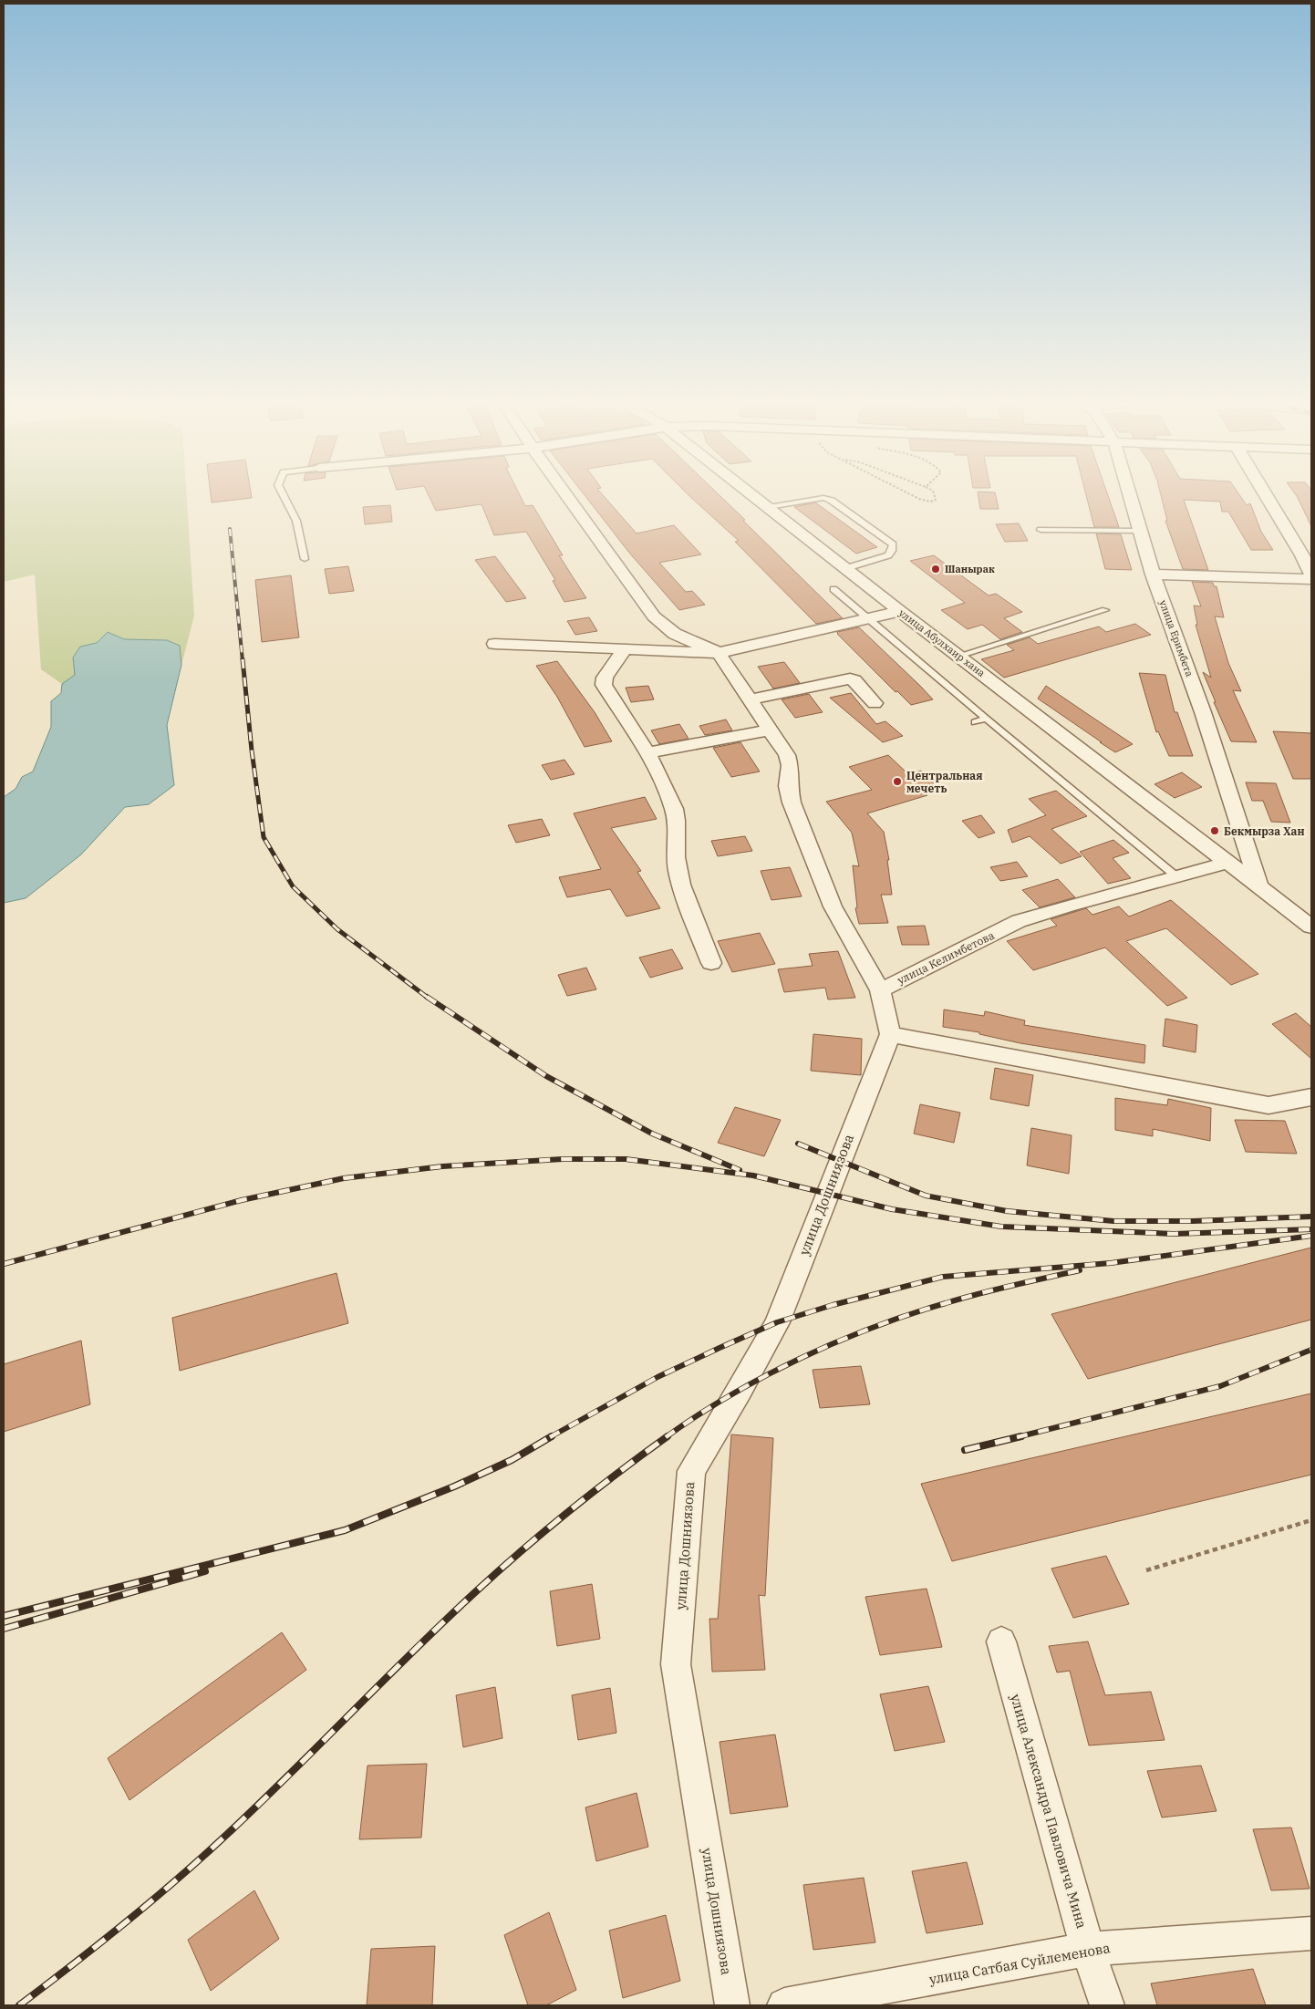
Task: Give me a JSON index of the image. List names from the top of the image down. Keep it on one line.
{"streets":{"street":["улица Еримбета","улица Абулхаир хана","улица Келимбетова","улица Дошниязова","улица Александра Павловича Мина","улица Сатбая Суйлеменова"]},"crossings":[["улица Еримбета","улица Абулхаир хана"],["улица Абулхаир хана","улица Келимбетова"],["улица Александра Павловича Мина","улица Сатбая Суйлеменова"]],"places":["Шанырак","Центральная мечеть","Бекмырза Хан"]}
